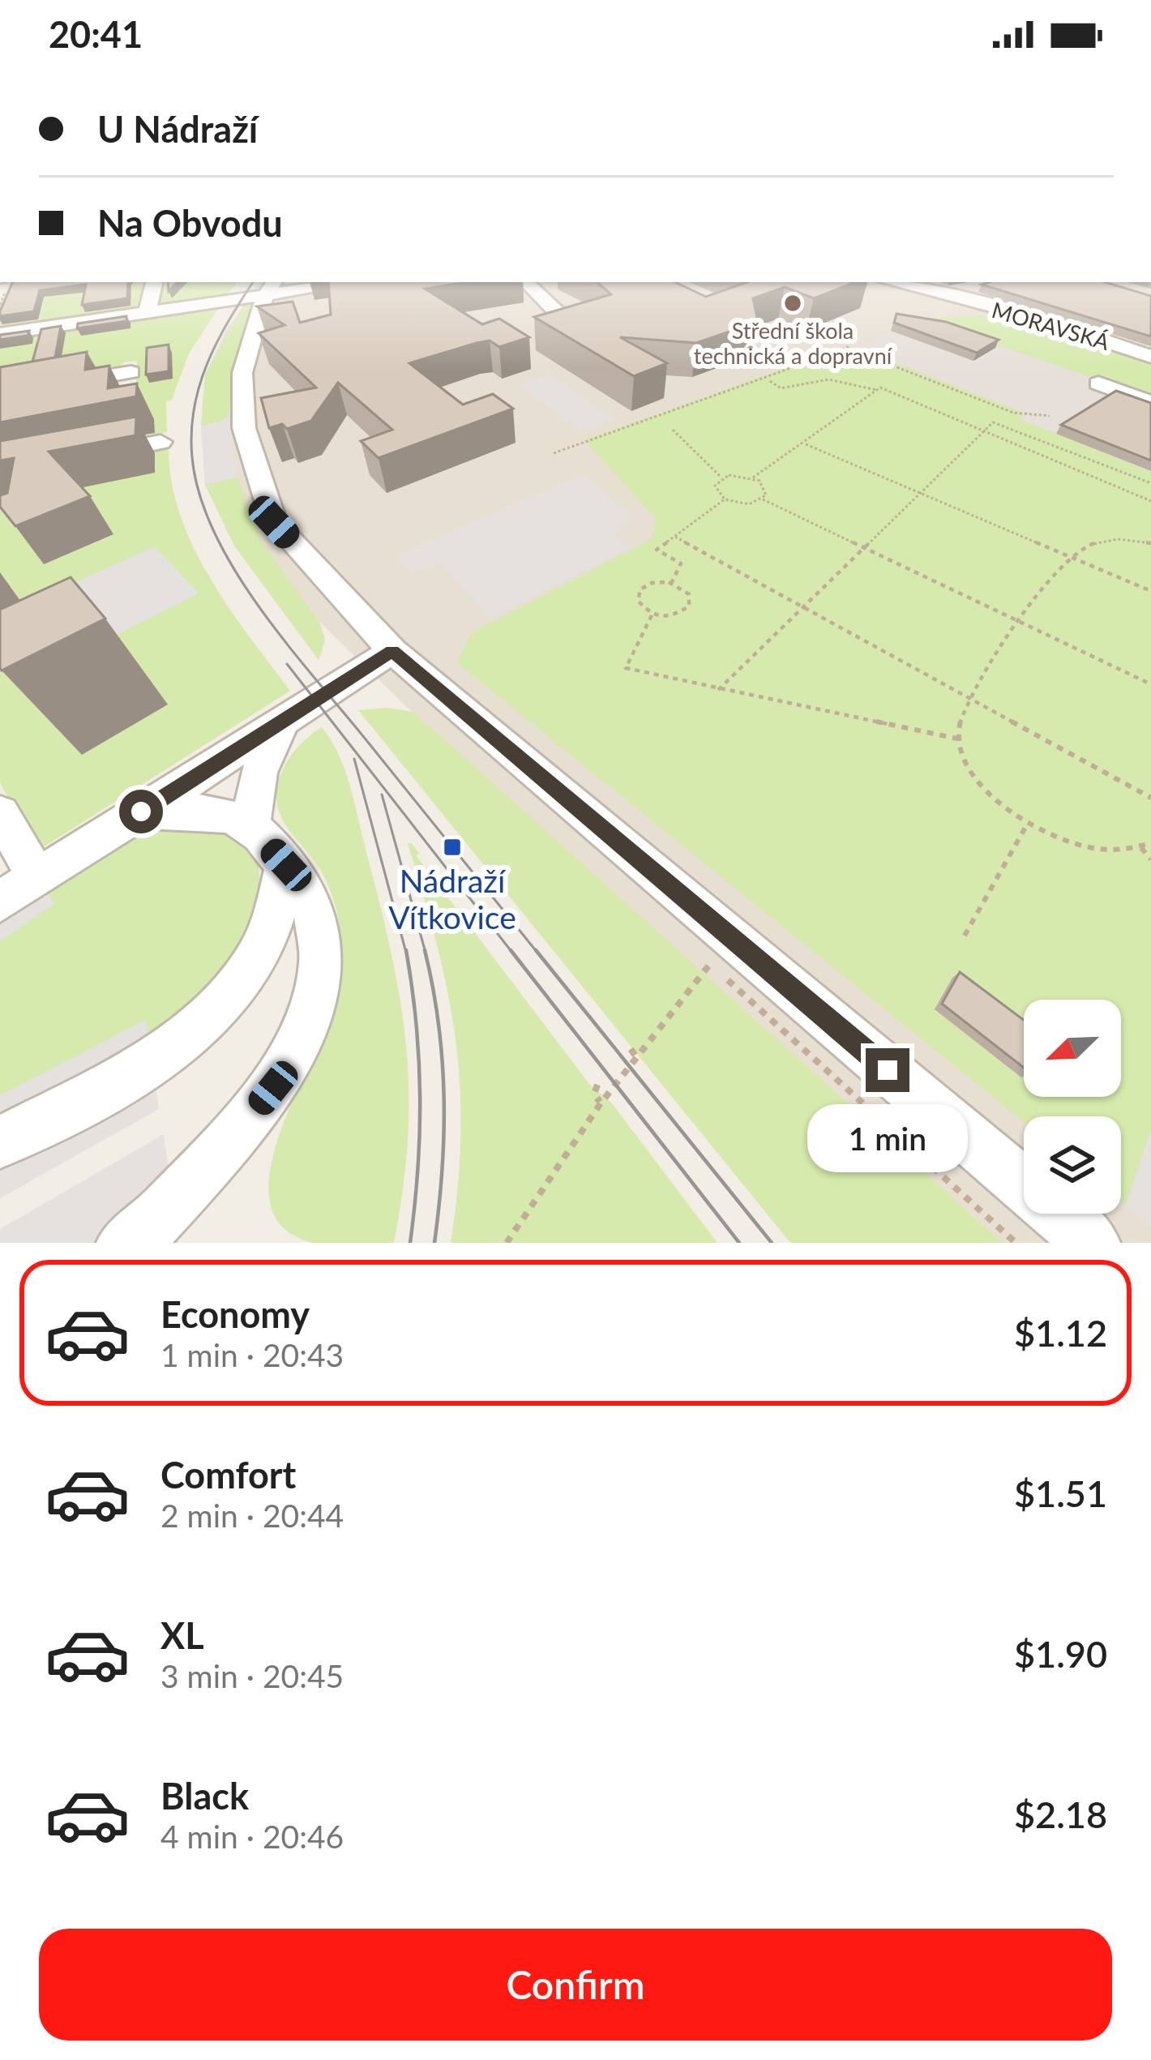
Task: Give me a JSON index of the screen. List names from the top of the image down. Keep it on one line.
{"streets":{"street":["MORAVSKÁ"]},"places":{"other":["Střední škola technická a dopravní"],"transit":["Nádraží Vítkovice"]},"north":"bottom left","page":{"status":"20:41","banner":["U Nádraží","Na Obvodu"],"bubble":"1 min","list":[{"name":"Economy","note":"1 min · 20:43","value":"$1.12"},{"name":"Comfort","note":"2 min · 20:44","value":"$1.51"},{"name":"XL","note":"3 min · 20:45","value":"$1.90"},{"name":"Black","note":"4 min · 20:46","value":"$2.18"}],"buttons":"Confirm"}}
